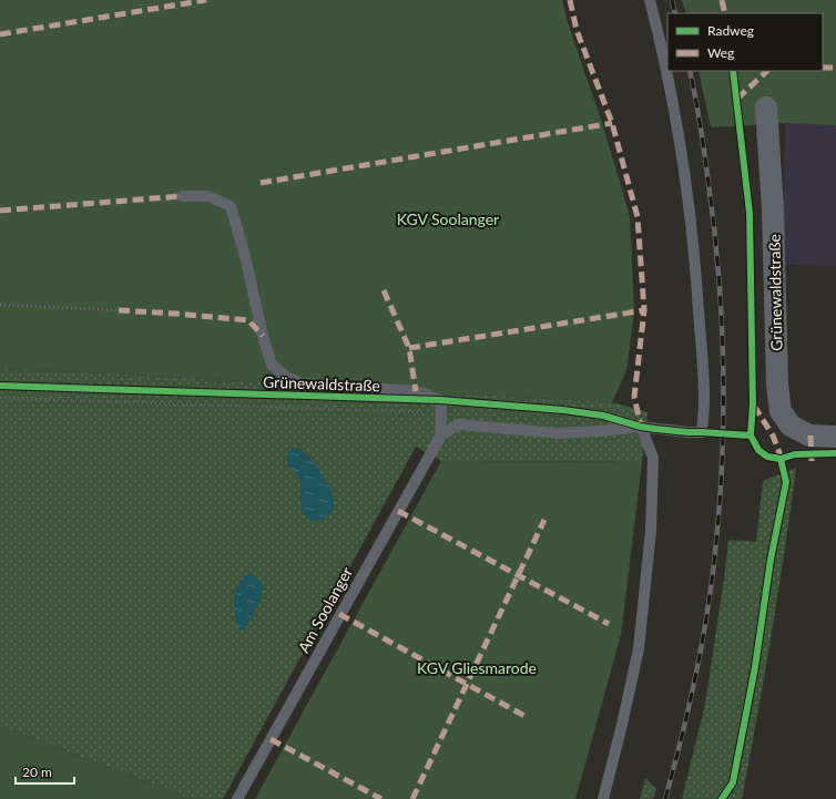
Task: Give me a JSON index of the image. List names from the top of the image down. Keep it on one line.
{"streets":{"street":["Grünewaldstraße"],"lane":["Am Soolanger"]},"parks":["KGV Soolanger","KGV Gliesmarode"],"legend":["Radweg","Weg"],"scale_bar":"20 m"}
